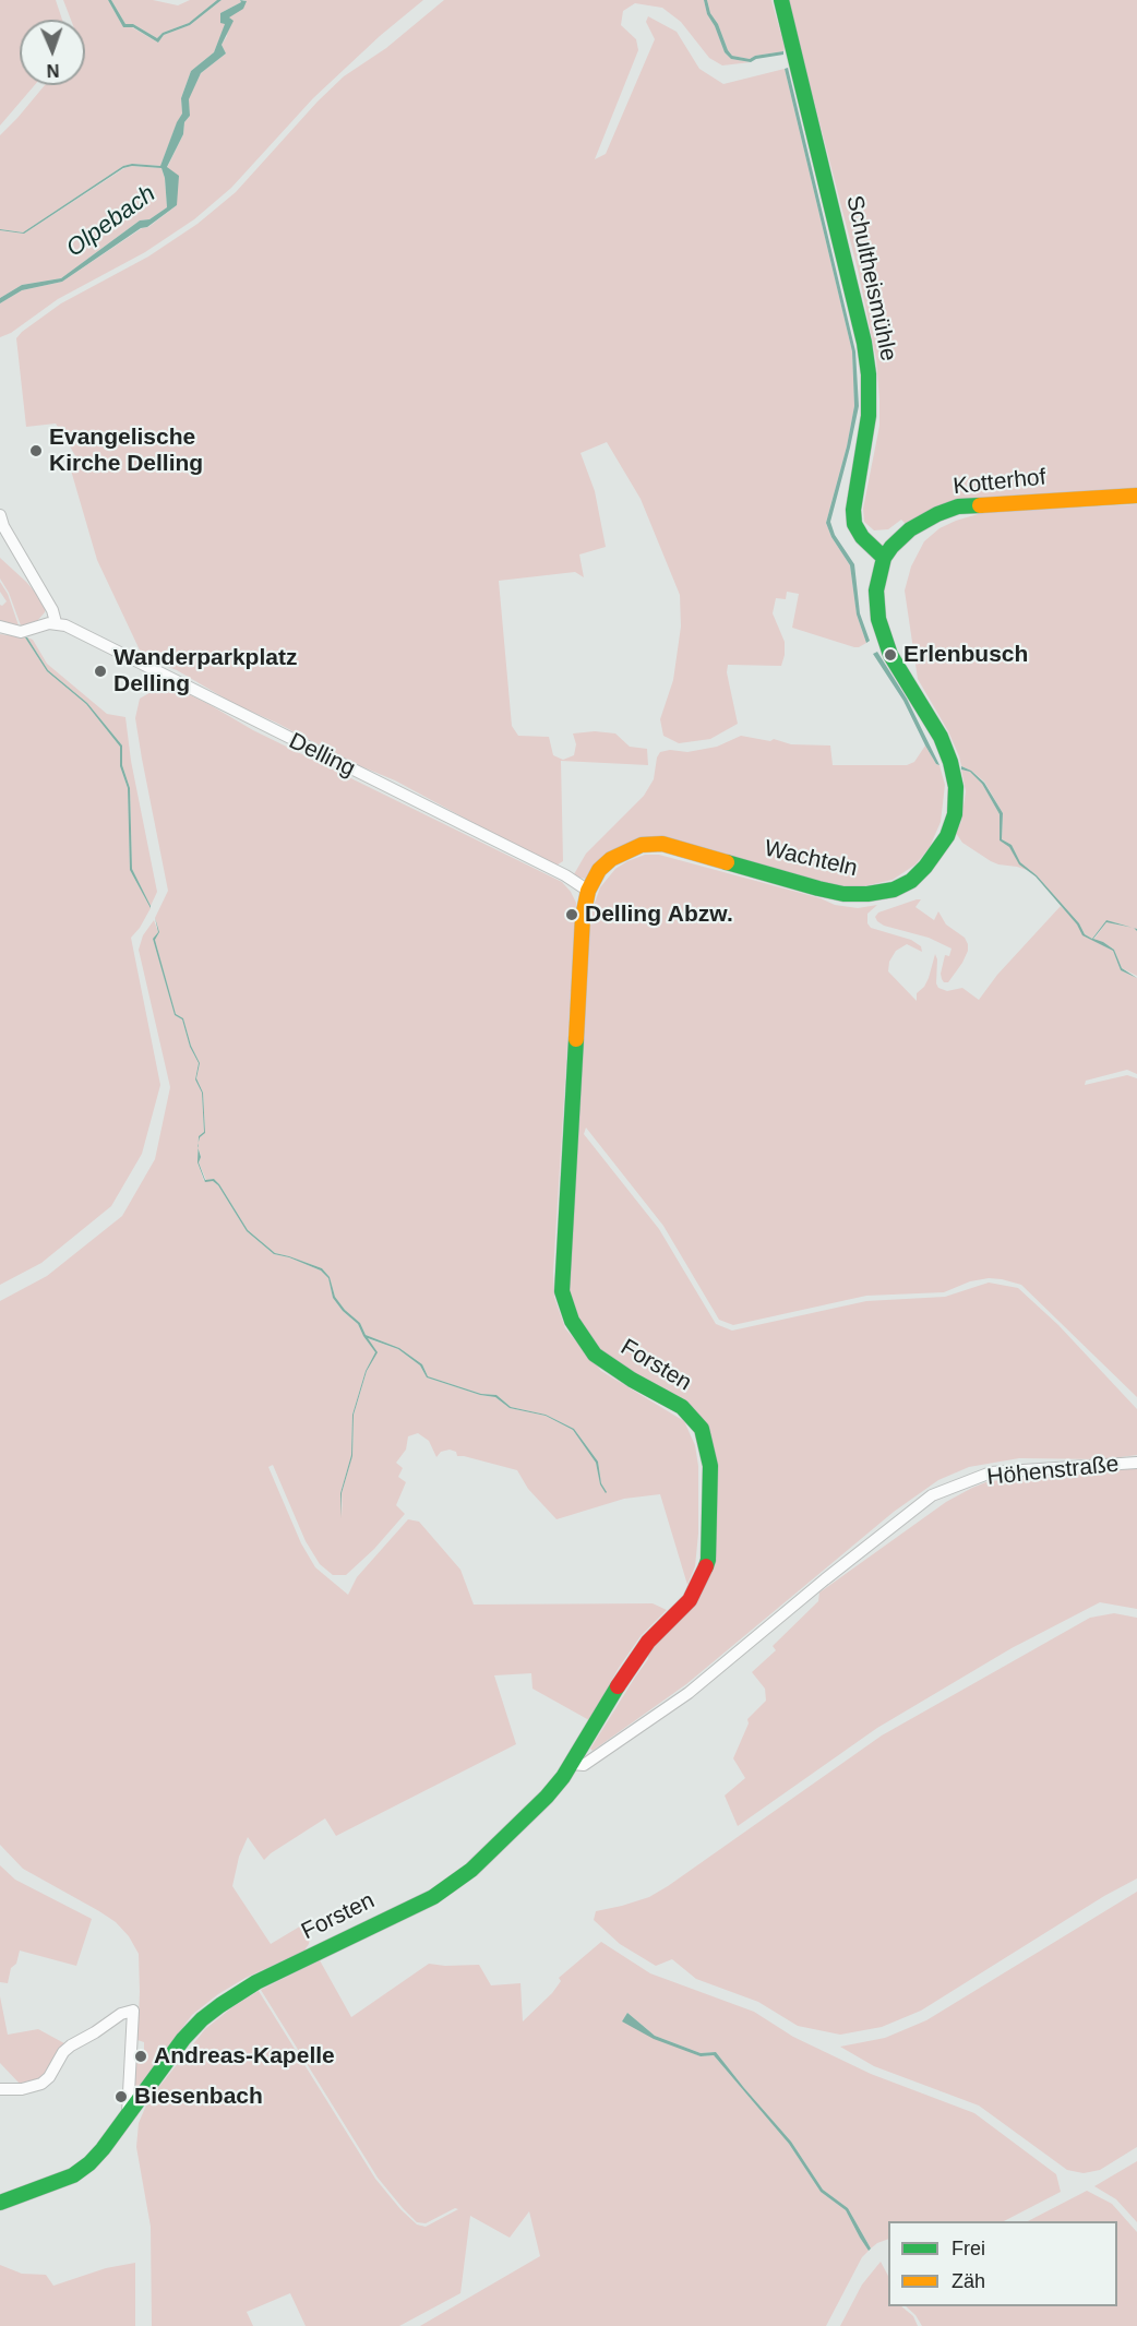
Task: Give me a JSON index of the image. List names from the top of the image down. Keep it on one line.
{"streets":{"street":["Schultheismühle","Kotterhof","Delling","Wachteln","Forsten","Höhenstraße"]},"crossings":[["Schultheismühle","Kotterhof"],["Schultheismühle","Wachteln"],["Kotterhof","Wachteln"],["Delling","Wachteln"],["Delling","Forsten"],["Wachteln","Forsten"],["Forsten","Höhenstraße"]],"water":["Olpebach"],"places":["Evangelische Kirche Delling","Erlenbusch","Wanderparkplatz Delling","Delling Abzw.","Andreas-Kapelle","Biesenbach"],"legend":["Frei","Zäh"],"north":"bottom"}
